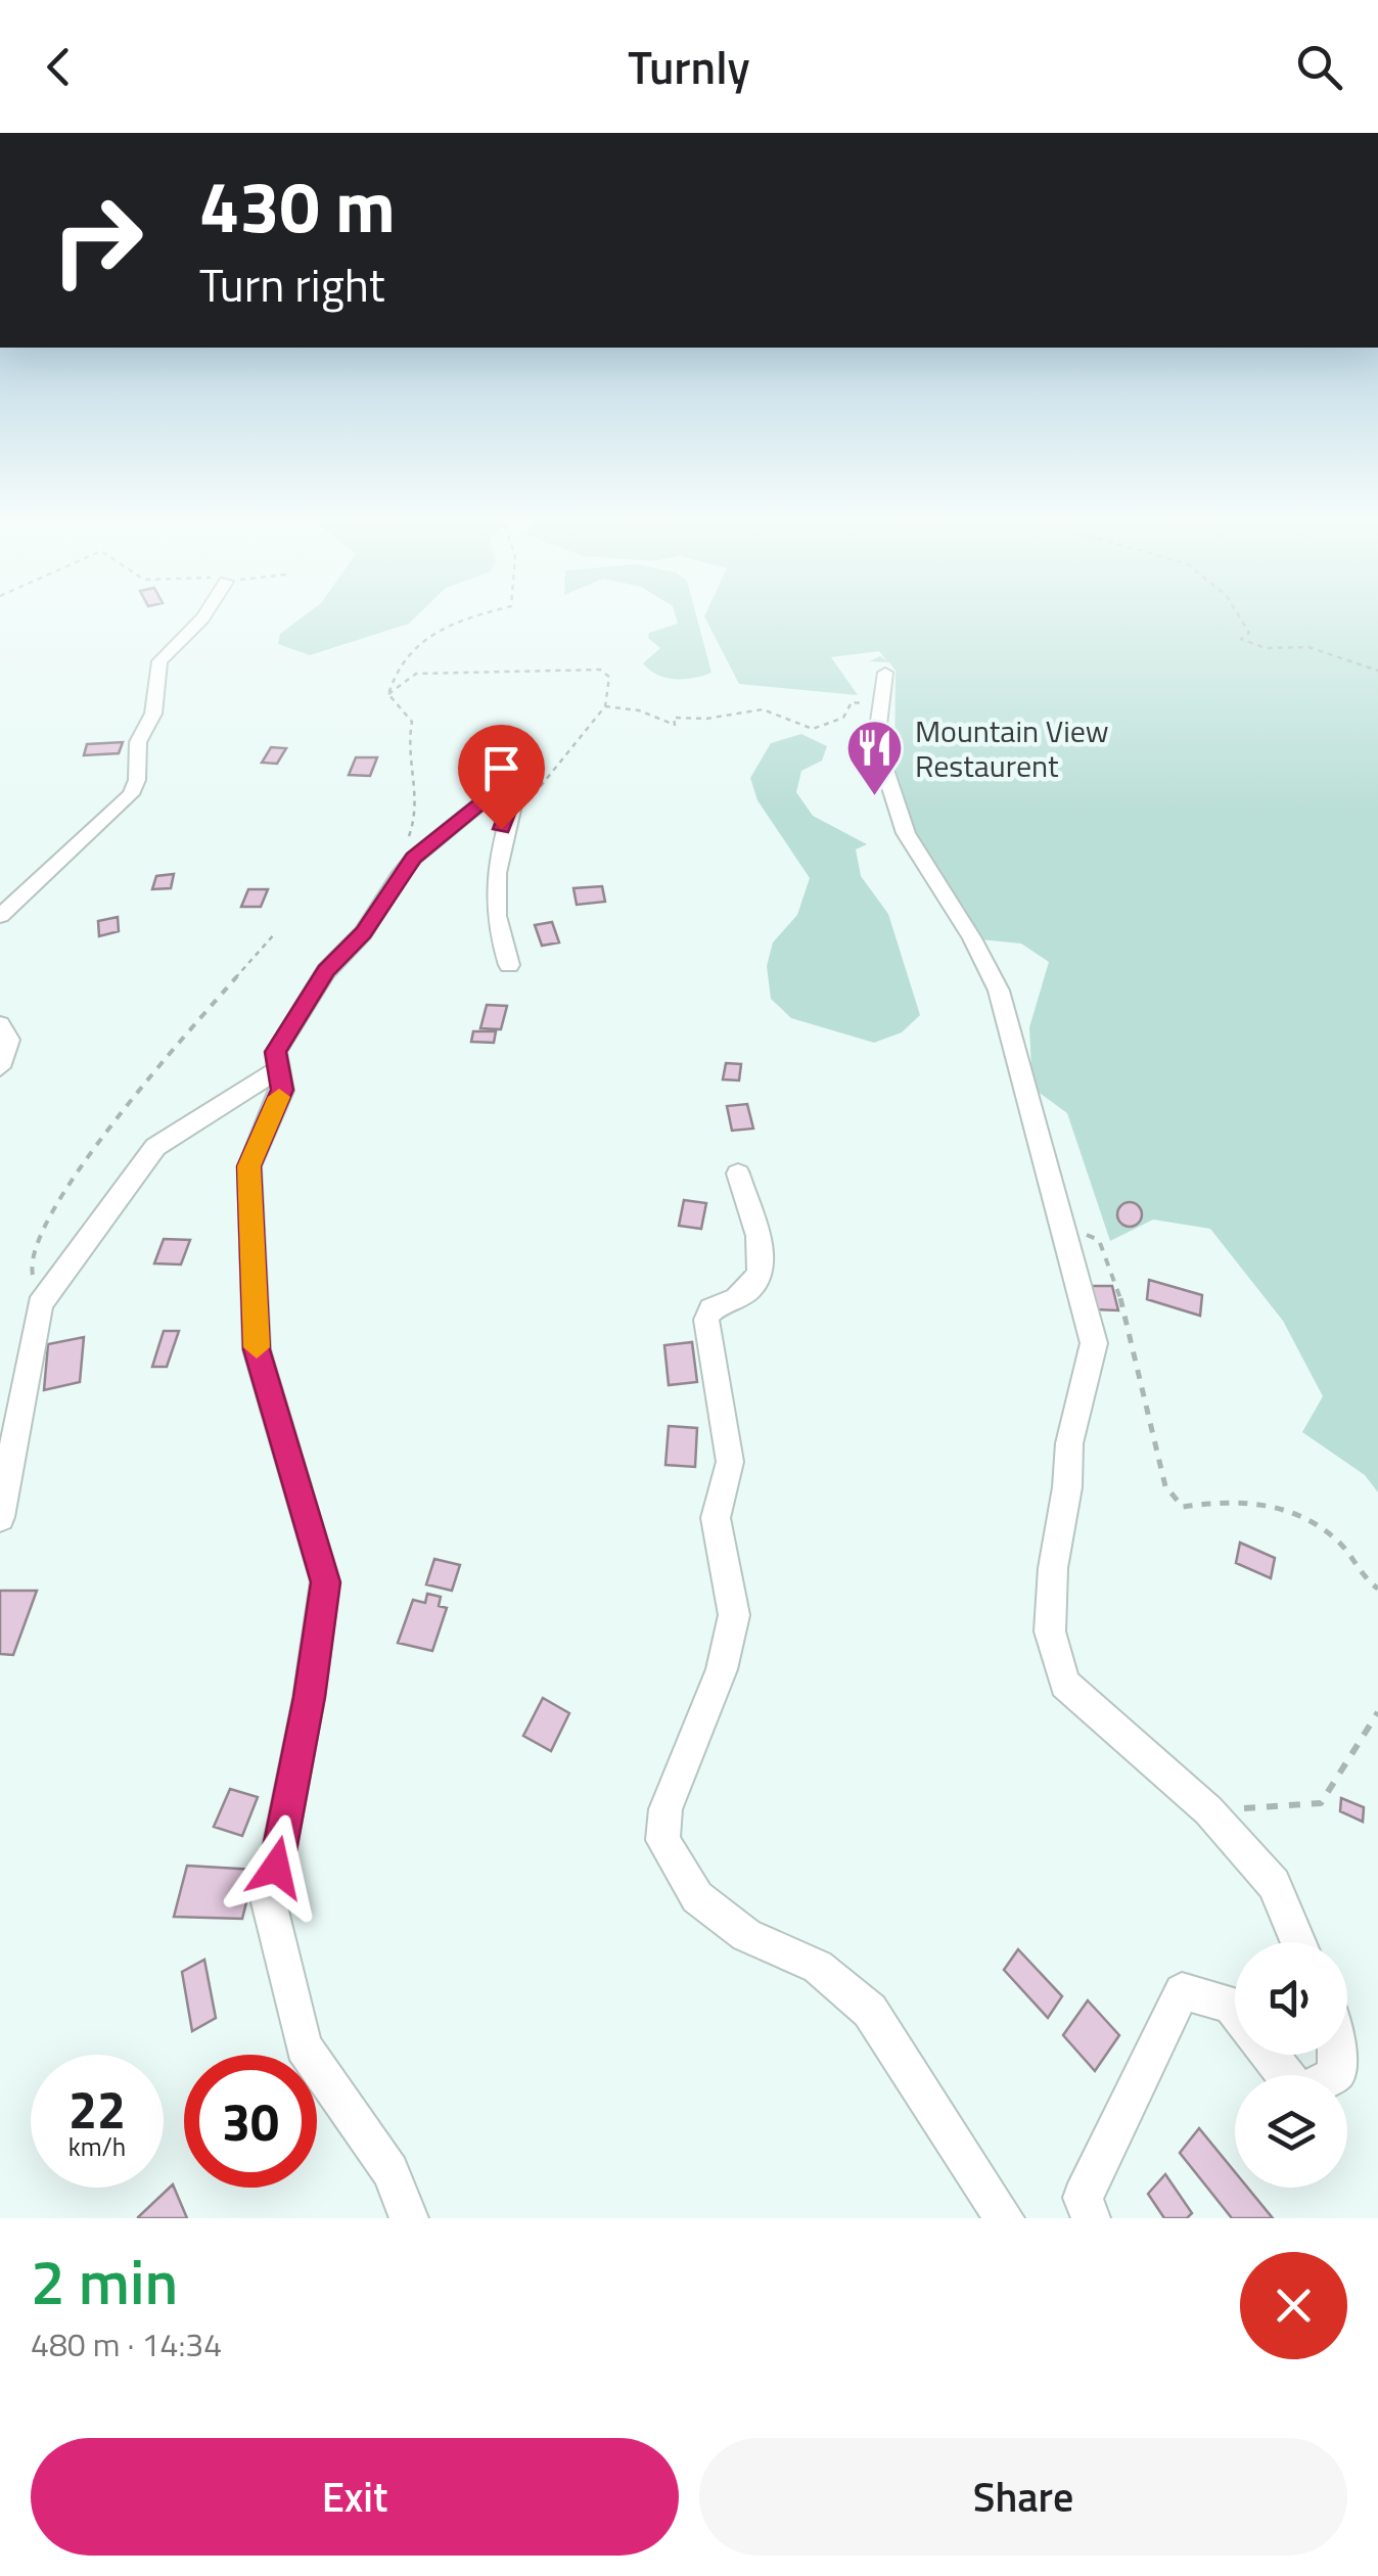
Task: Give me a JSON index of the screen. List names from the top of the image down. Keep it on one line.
{"places":{"restaurant":["Mountain View Restaurent"]},"page":{"header":"Turnly","turn":["430 m","Turn right"],"speed":"22 km/h","limit":"30","heading":["2 min","480 m · 14:34"],"buttons":["Exit","Share"]}}
